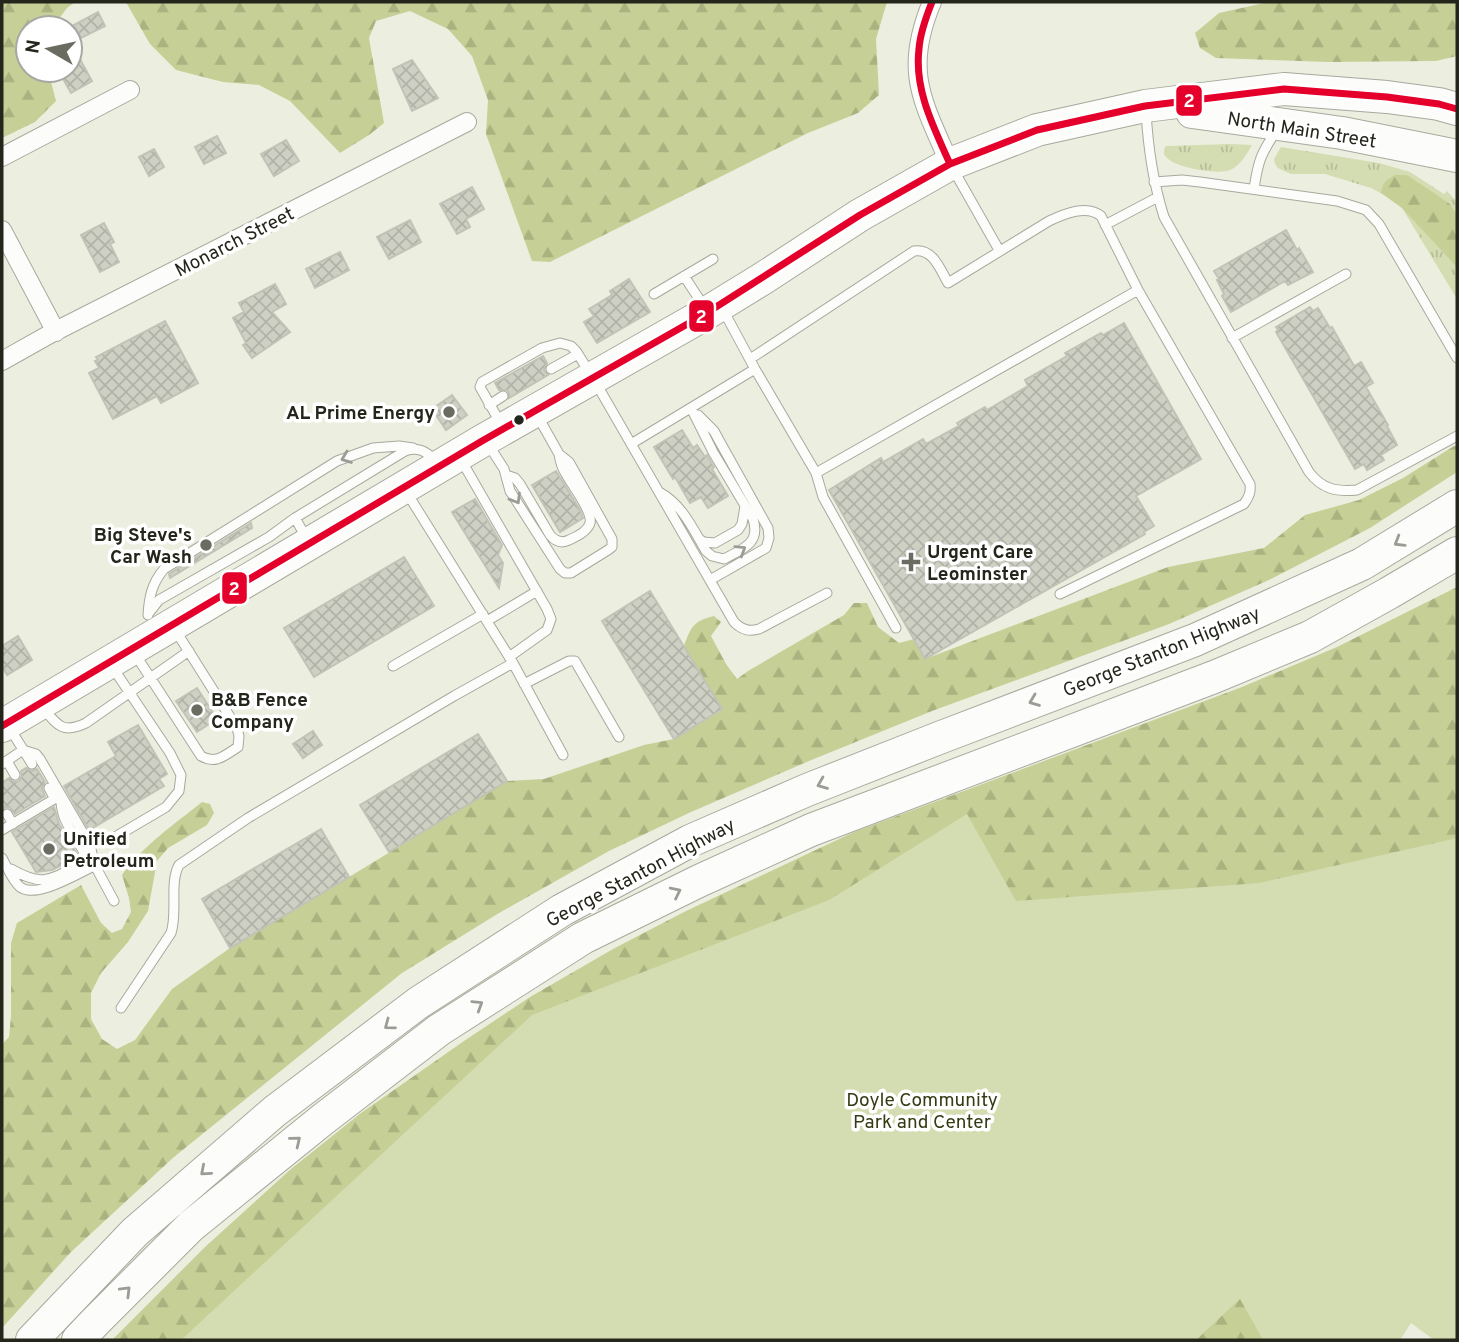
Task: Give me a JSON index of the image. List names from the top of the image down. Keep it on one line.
{"streets":{"highway":["North Main Street","George Stanton Highway"],"street":["Monarch Street"]},"parks":["Doyle Community Park and Center"],"places":{"other":["AL Prime Energy","Big Steve's Car Wash","B&B Fence Company","Unified Petroleum"],"health":["Urgent Care Leominster"]},"lines":["transit line 2"],"north":"left"}
